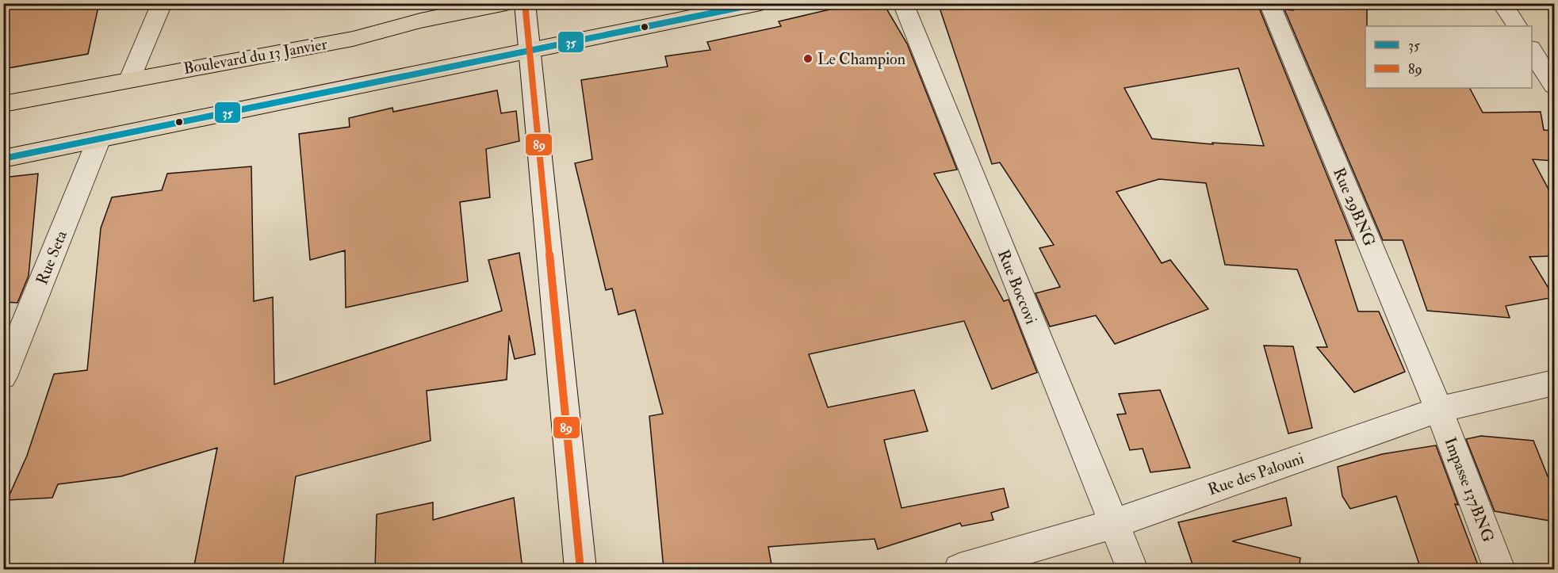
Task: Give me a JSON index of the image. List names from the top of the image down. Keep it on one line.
{"streets":{"highway":["Boulevard du 13 Janvier"],"street":["Rue 29BNG","Rue Seta","Rue Boccovi","Rue des Palouni","Impasse 137BNG"]},"crossings":[["Rue 29BNG","Rue des Palouni"],["Rue 29BNG","Impasse 137BNG"],["Rue Boccovi","Rue des Palouni"],["Rue des Palouni","Impasse 137BNG"]],"places":["Le Champion"],"lines":["transit line 35","transit line 89"],"legend":["35","89"]}
